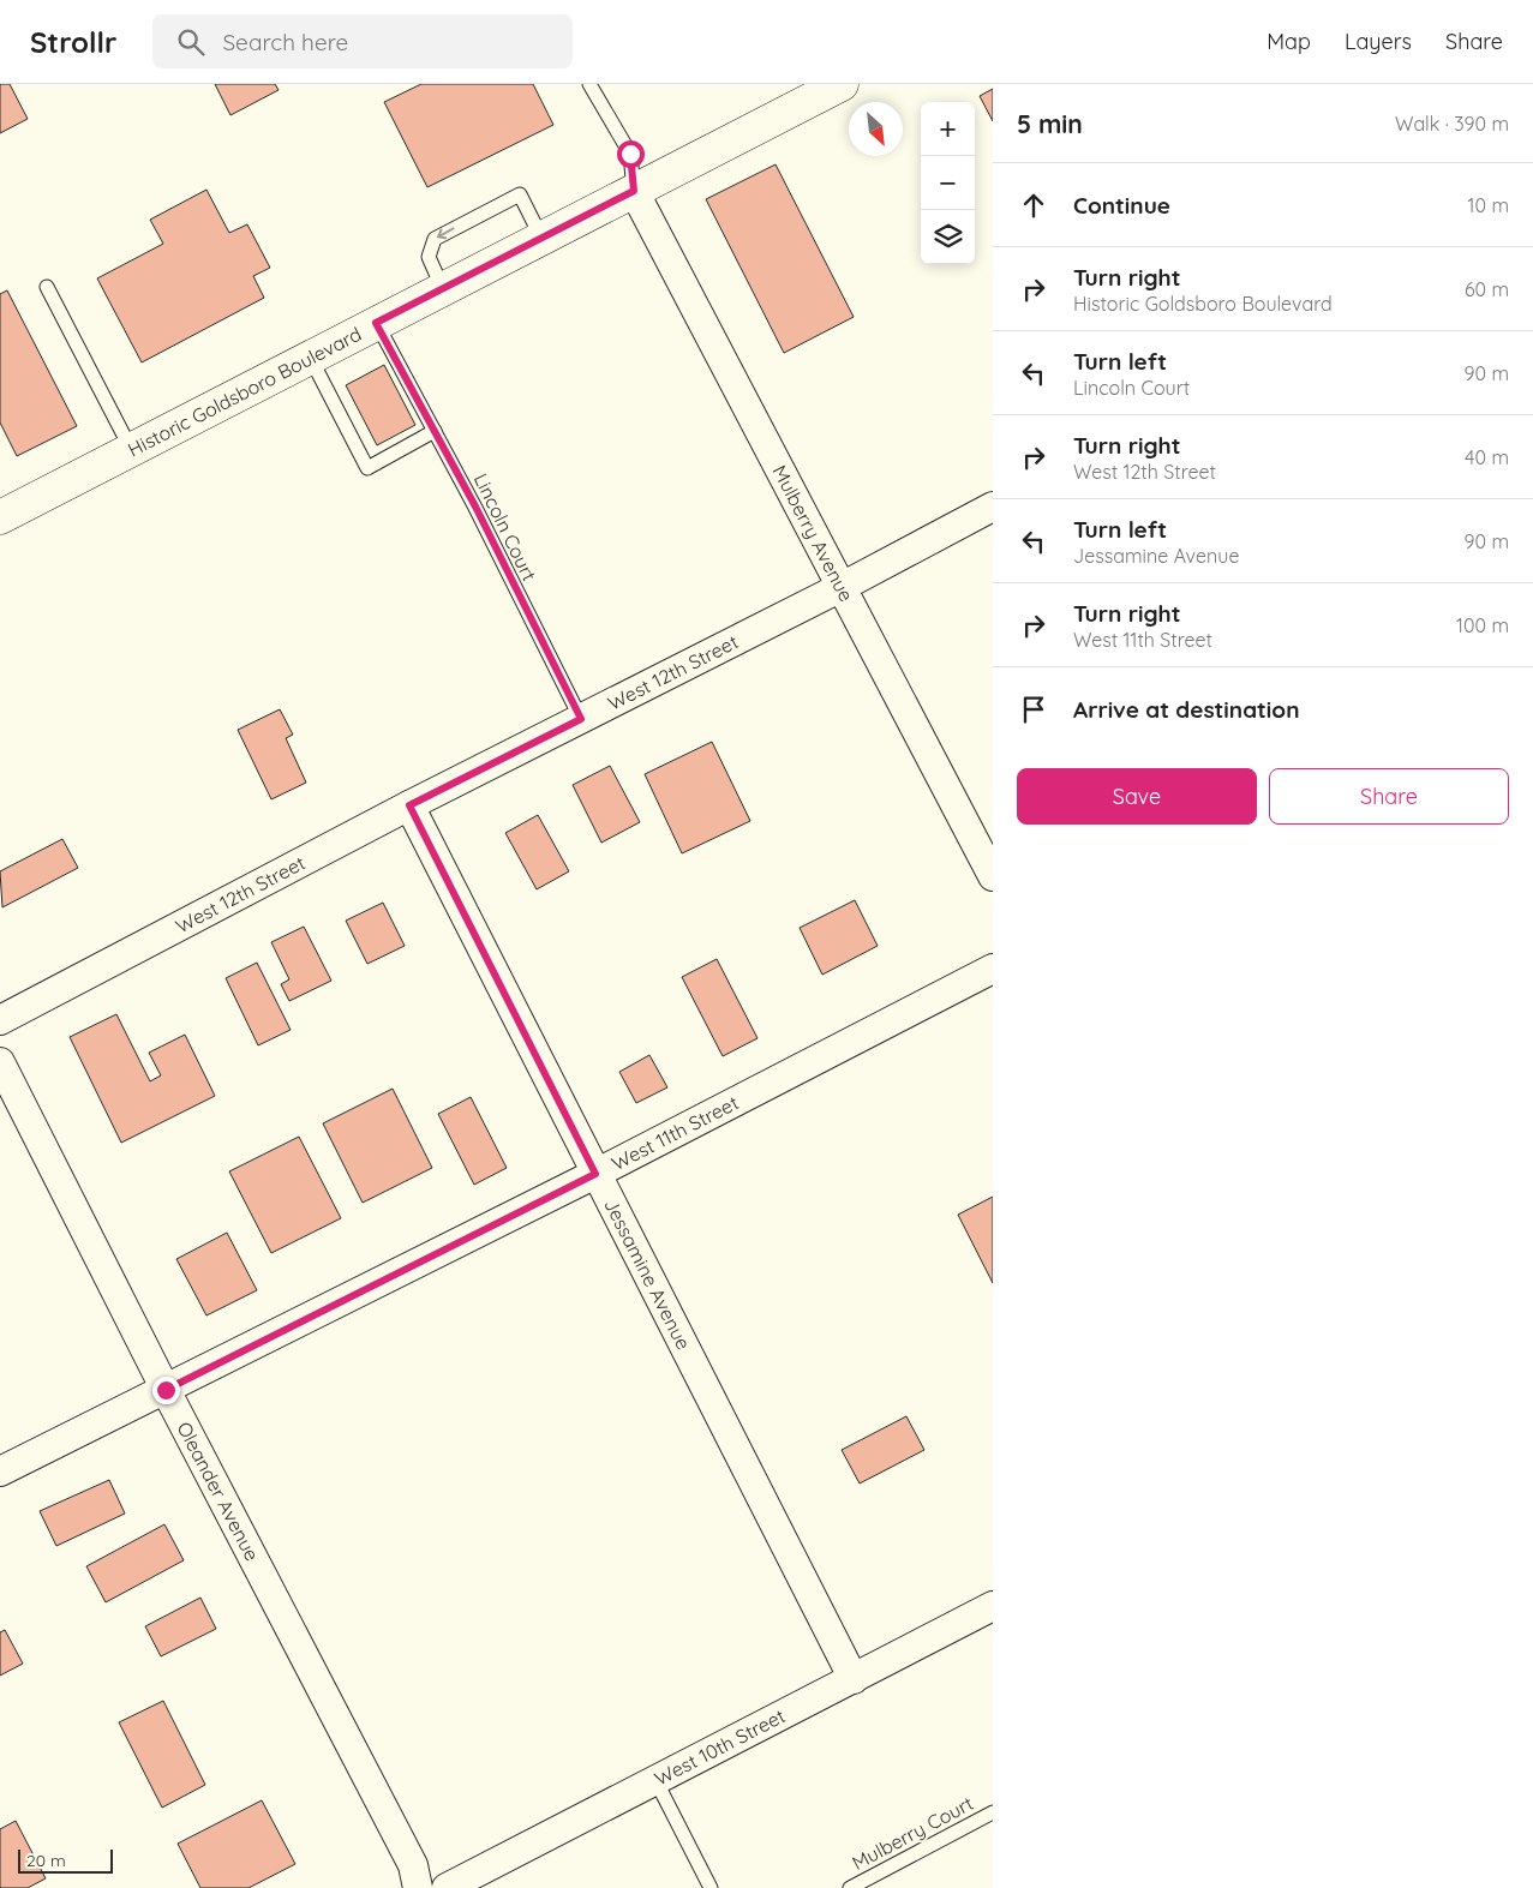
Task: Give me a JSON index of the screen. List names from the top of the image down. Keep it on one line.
{"streets":{"street":["Historic Goldsboro Boulevard","Mulberry Avenue","West 12th Street","West 11th Street","Jessamine Avenue","Oleander Avenue","West 10th Street"],"lane":["Lincoln Court","Mulberry Court"]},"crossings":[["Historic Goldsboro Boulevard","Lincoln Court"],["Historic Goldsboro Boulevard","Mulberry Avenue"],["Lincoln Court","West 12th Street"],["Mulberry Avenue","West 12th Street"],["West 12th Street","Jessamine Avenue"],["West 11th Street","Jessamine Avenue"],["West 11th Street","Oleander Avenue"],["Jessamine Avenue","West 10th Street"]],"scale_bar":"20 m","north":"bottom right","page":{"header":"Strollr","search":"Search here","nav":["Map","Layers","Share"],"heading":["5 min","Walk · 390 m"],"map_buttons":["+","−"],"list":[["Continue","10 m"],["Turn right","Historic Goldsboro Boulevard","60 m"],["Turn left","Lincoln Court","90 m"],["Turn right","West 12th Street","40 m"],["Turn left","Jessamine Avenue","90 m"],["Turn right","West 11th Street","100 m"],"Arrive at destination"],"buttons":["Save","Share"],"scale":"20 m"}}
